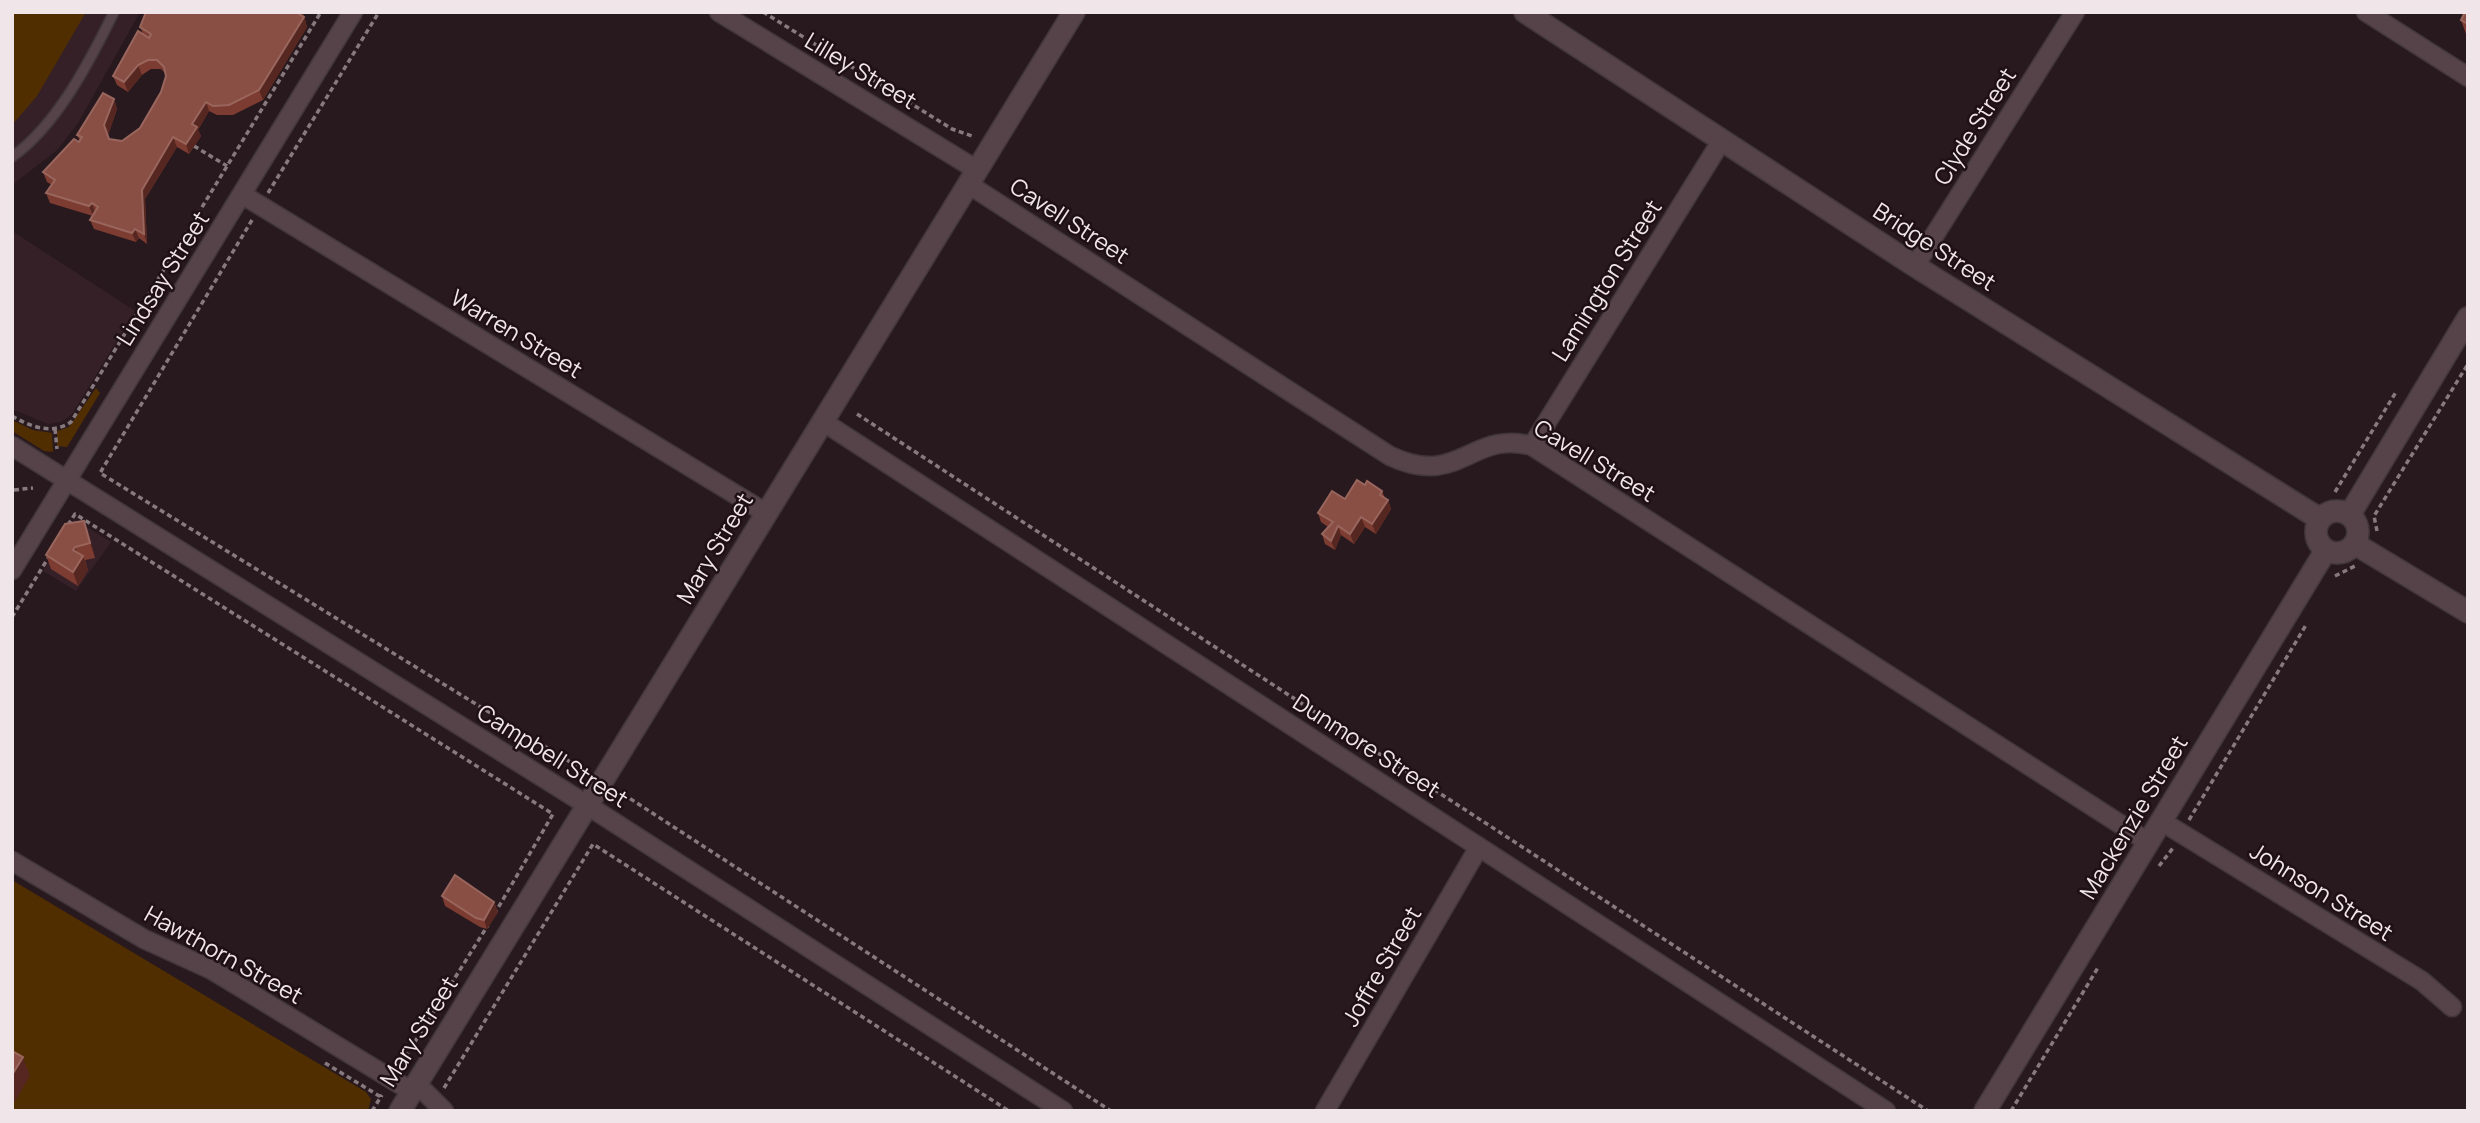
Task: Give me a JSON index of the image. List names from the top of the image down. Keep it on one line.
{"streets":{"street":["Lilley Street","Clyde Street","Cavell Street","Bridge Street","Lindsay Street","Lamington Street","Warren Street","Mary Street","Dunmore Street","Campbell Street","Mackenzie Street","Johnson Street","Hawthorn Street","Joffre Street"]},"crossings":[["Lilley Street","Cavell Street"],["Lilley Street","Mary Street"],["Clyde Street","Bridge Street"],["Cavell Street","Lamington Street"],["Cavell Street","Mary Street"],["Cavell Street","Mackenzie Street"],["Bridge Street","Lamington Street"],["Bridge Street","Mackenzie Street"],["Lindsay Street","Warren Street"],["Lindsay Street","Campbell Street"],["Warren Street","Mary Street"],["Mary Street","Dunmore Street"],["Mary Street","Campbell Street"],["Mary Street","Hawthorn Street"],["Dunmore Street","Joffre Street"],["Mackenzie Street","Johnson Street"]]}
